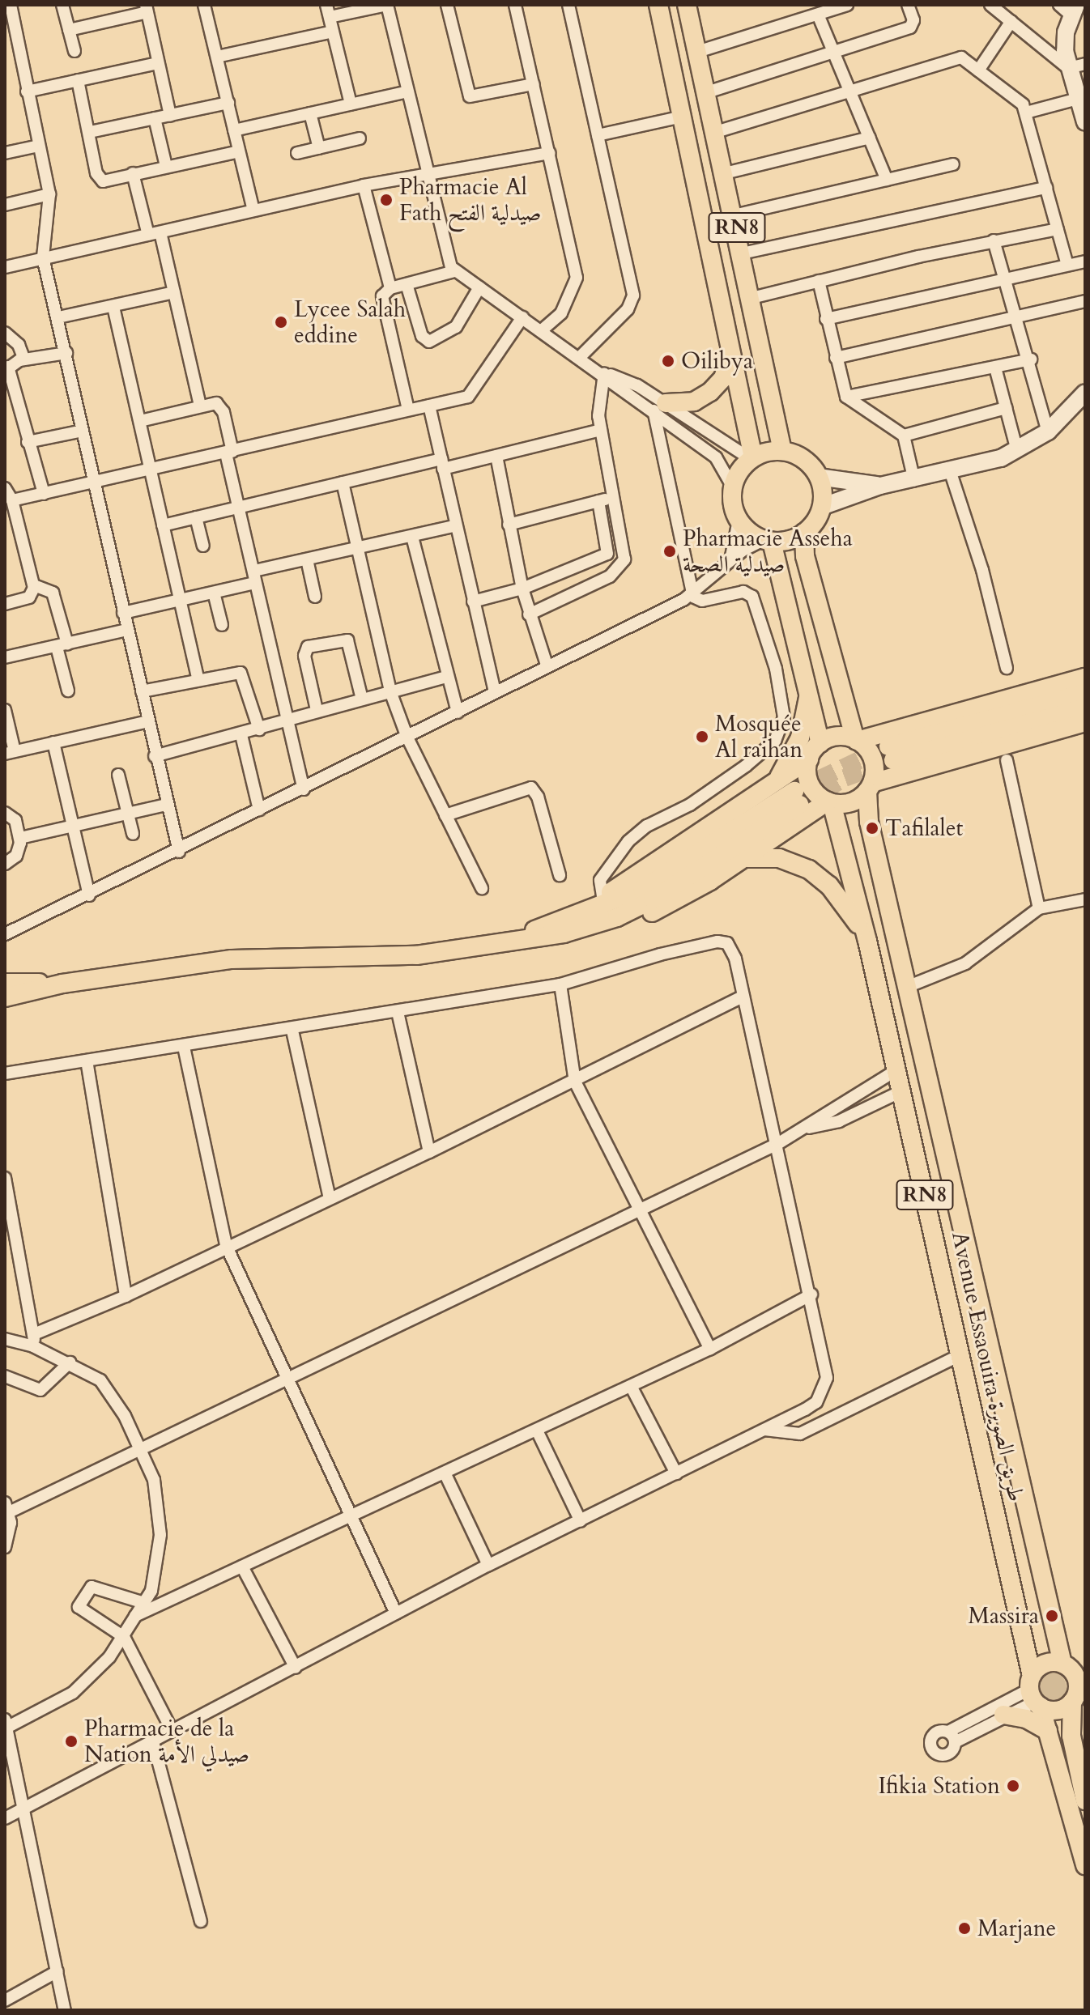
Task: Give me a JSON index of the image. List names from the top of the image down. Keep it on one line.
{"streets":{"main road":["RN8","Avenue Essaouira طريق الصويرة"]},"crossings":[["RN8","Avenue Essaouira طريق الصويرة"]],"places":["Pharmacie Al Fath صيدلية الفتح","Lycee Salah eddine","Oilibya","Pharmacie Asseha صيدلية الصحة","Mosquée Al raihan","Tafilalet","Massira","Pharmacie de la Nation صيدلي الأمة","Ifikia Station","Marjane"]}
